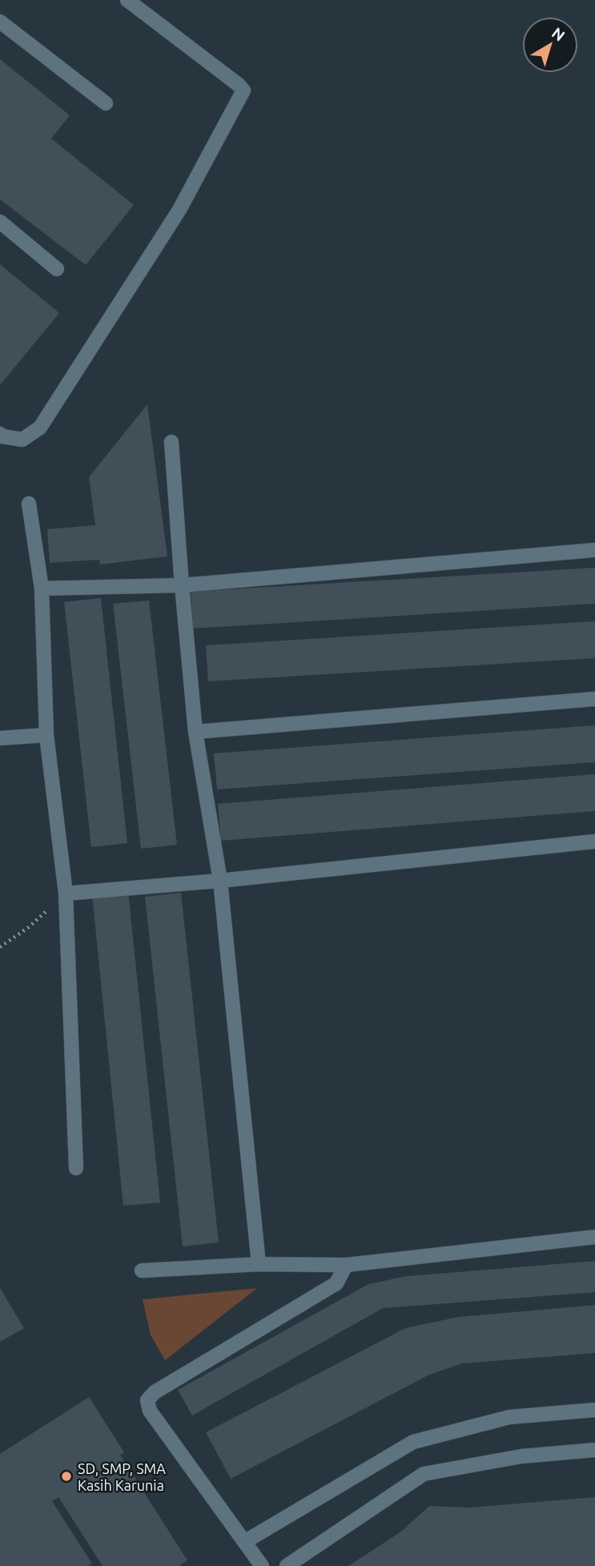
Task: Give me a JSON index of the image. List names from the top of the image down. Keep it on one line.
{"places":["SD, SMP, SMA Kasih Karunia"],"north":"top right"}
